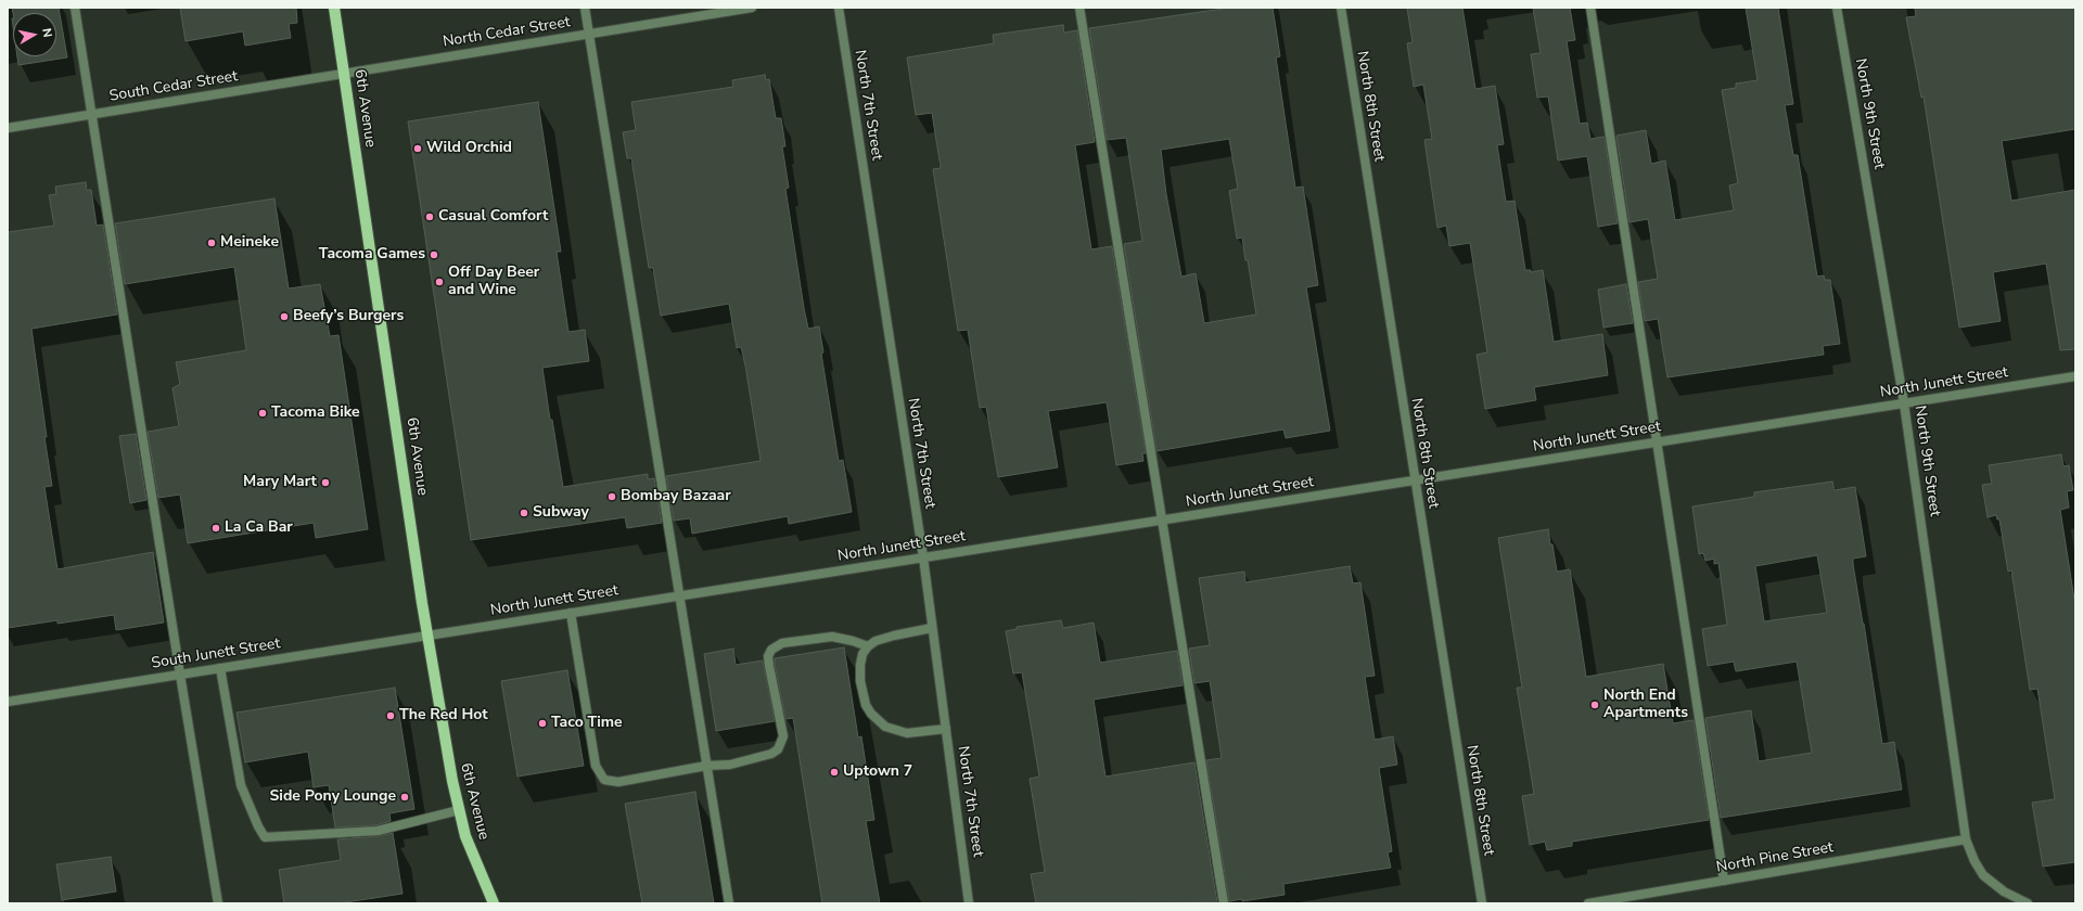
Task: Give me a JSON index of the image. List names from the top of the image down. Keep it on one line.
{"streets":{"main road":["6th Avenue"],"street":["North Cedar Street","South Cedar Street","North 7th Street","North 8th Street","North 9th Street","North Junett Street","South Junett Street","North Pine Street"]},"crossings":[["North Cedar Street","South Cedar Street"],["North Cedar Street","6th Avenue"],["South Cedar Street","6th Avenue"],["North 7th Street","North Junett Street"],["North 8th Street","North Junett Street"],["6th Avenue","North Junett Street"],["6th Avenue","South Junett Street"],["North 9th Street","North Junett Street"],["North 9th Street","North Pine Street"],["North Junett Street","South Junett Street"]],"places":["Wild Orchid","Casual Comfort","Meineke","Tacoma Games","Off Day Beer and Wine","Beefy’s Burgers","Tacoma Bike","Mary Mart","Bombay Bazaar","Subway","La Ca Bar","North End Apartments","The Red Hot","Taco Time","Uptown 7","Side Pony Lounge"],"north":"right"}
